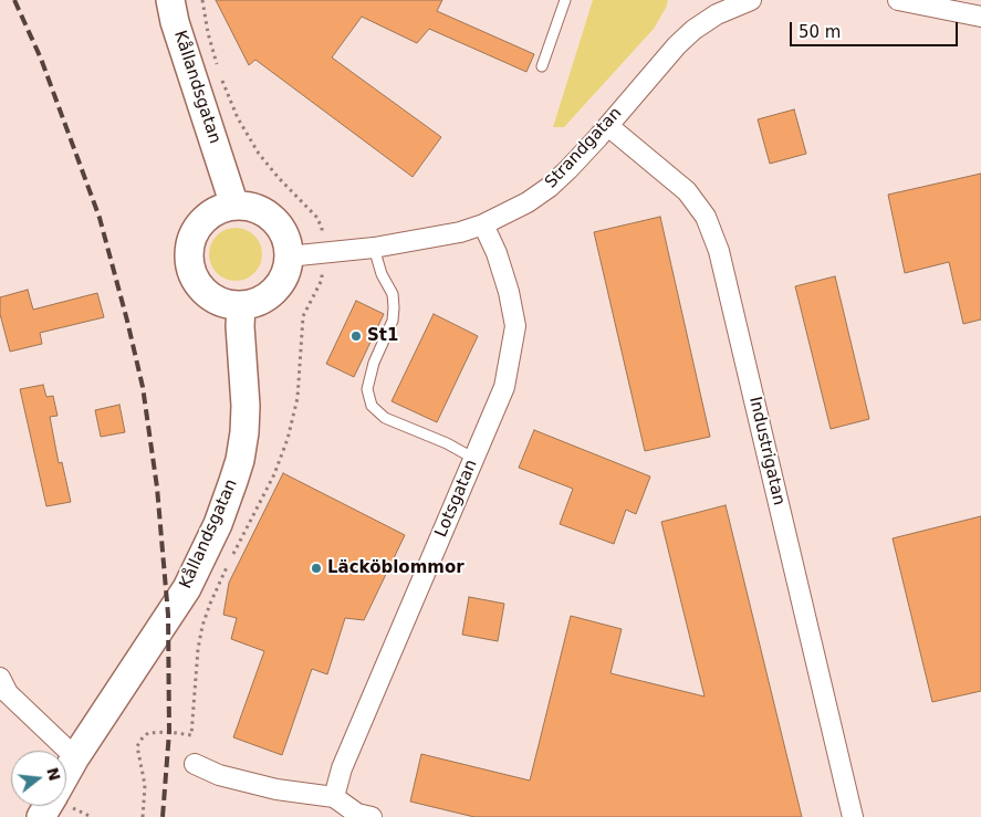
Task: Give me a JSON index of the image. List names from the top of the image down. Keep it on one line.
{"streets":{"main road":["Kållandsgatan"],"street":["Strandgatan","Industrigatan","Lotsgatan"]},"crossings":[["Kållandsgatan","Strandgatan"],["Strandgatan","Industrigatan"],["Strandgatan","Lotsgatan"]],"places":["St1","Läcköblommor"],"scale_bar":"50 m","north":"right"}
